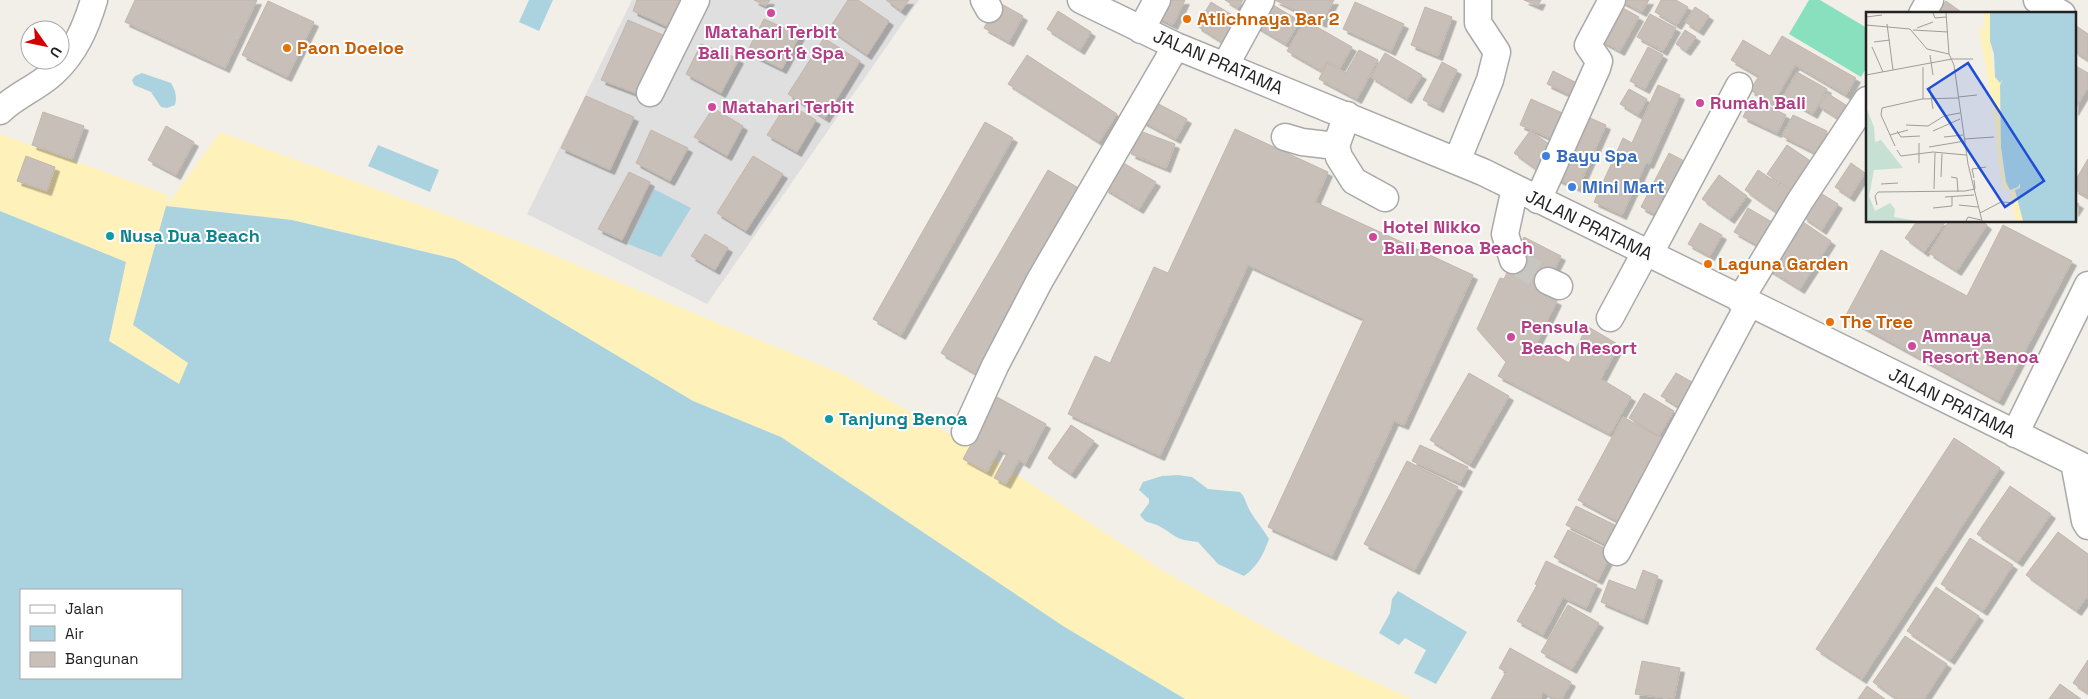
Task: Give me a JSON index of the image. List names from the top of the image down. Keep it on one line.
{"streets":{"street":["JALAN PRATAMA"]},"places":["Matahari Terbit Bali Resort & Spa","Atlichnaya Bar 2","Paon Doeloe","Rumah Bali","Matahari Terbit","Bayu Spa","Mini Mart","Nusa Dua Beach","Hotel Nikko Bali Benoa Beach","Laguna Garden","The Tree","Pensula Beach Resort","Amnaya Resort Benoa","Tanjung Benoa"],"legend":["Jalan","Air","Bangunan"],"north":"bottom right"}
